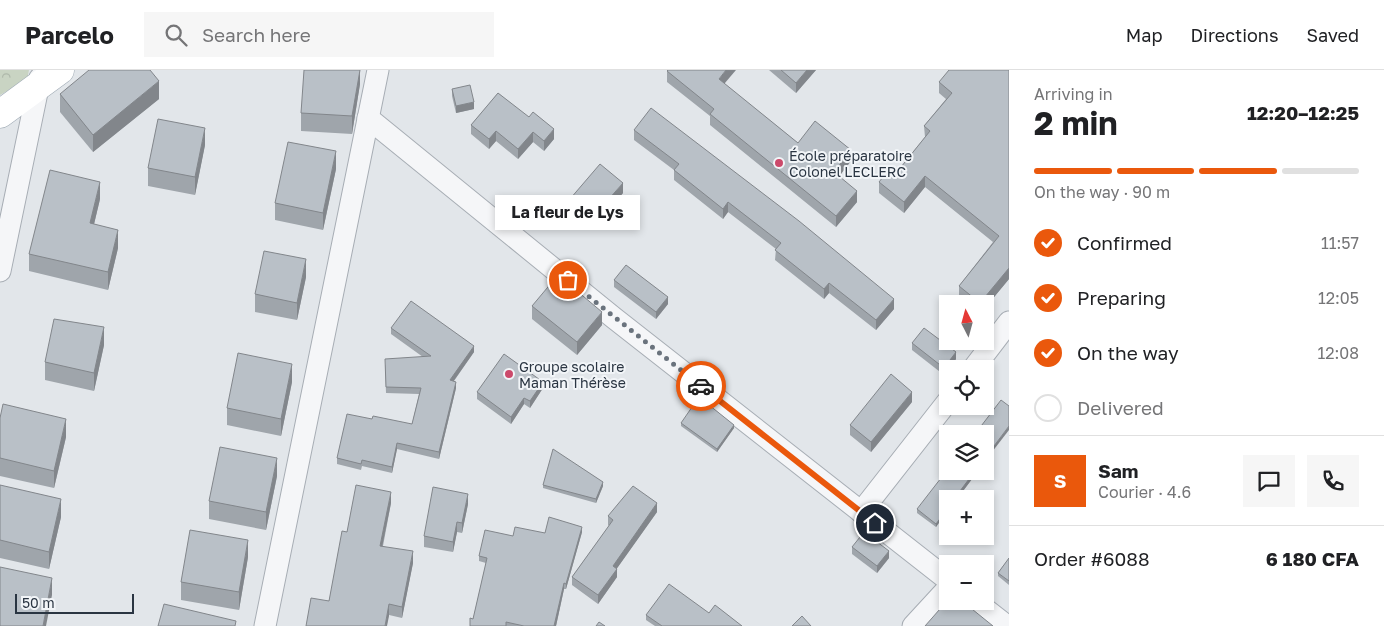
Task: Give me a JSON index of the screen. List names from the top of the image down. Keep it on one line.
{"places":["École préparatoire Colonel LECLERC","La fleur de Lys","Groupe scolaire Maman Thérèse"],"scale_bar":"50 m","north":"top","page":{"header":"Parcelo","search":"Search here","nav":["Map","Directions","Saved"],"heading":["2 min","Arriving in","12:20–12:25"],"panel":["Sam","Courier · 4.6","Order #6088","6 180 CFA"],"bar":"On the way · 90 m","bubble":"La fleur de Lys","list":[["Confirmed","11:57"],["Preparing","12:05"],["On the way","12:08"],"Delivered"],"map_buttons":["+","−"],"round":"S","scale":"50 m"}}
